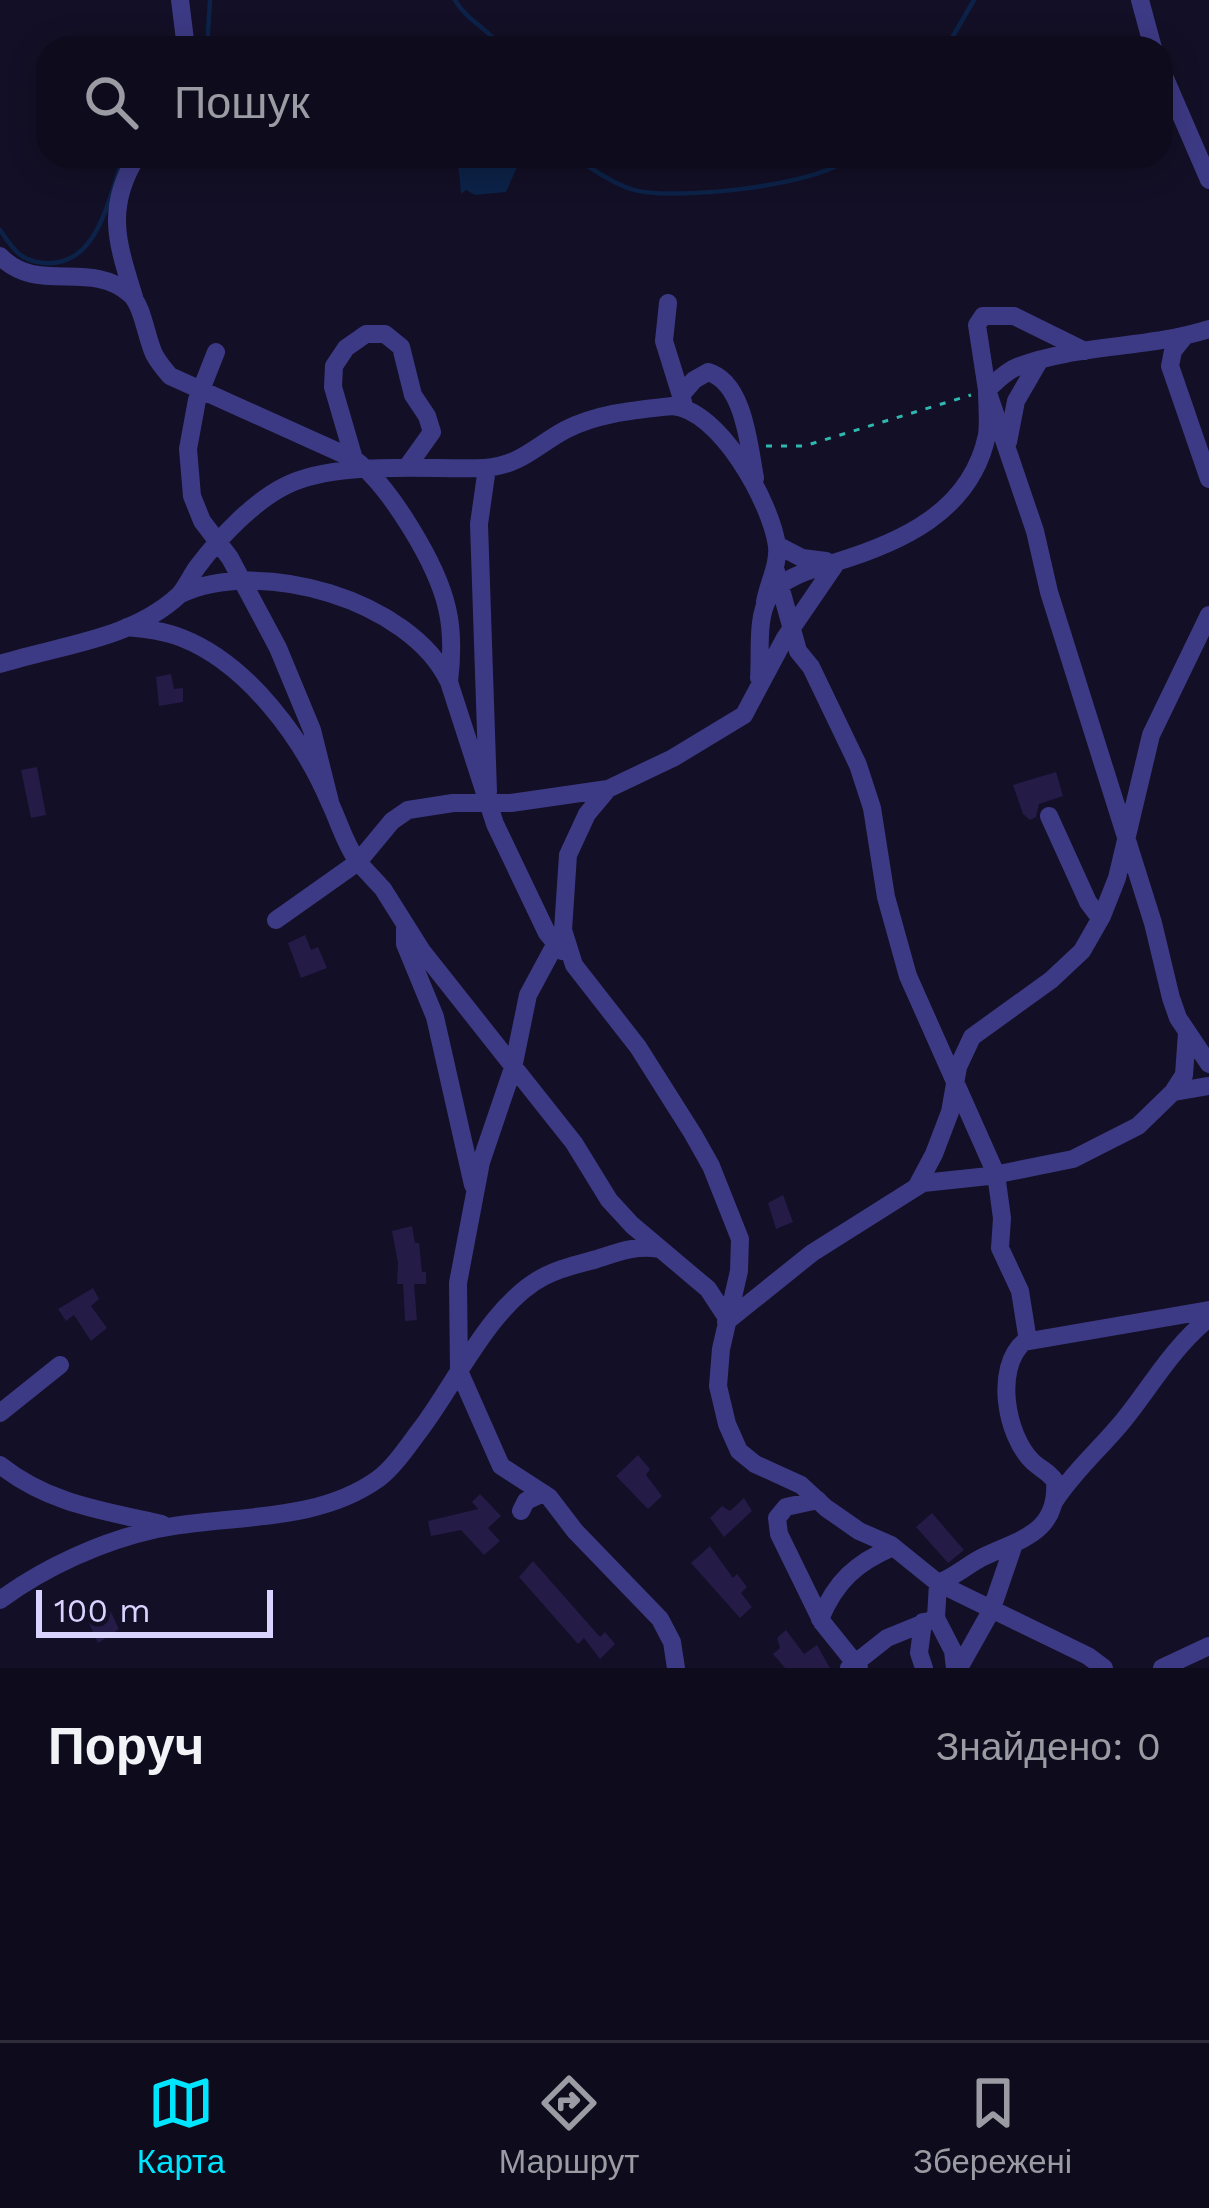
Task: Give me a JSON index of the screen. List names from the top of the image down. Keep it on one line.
{"scale_bar":"100 m","page":{"search":"Пошук","scale":"100 m","heading":["Поруч","Знайдено: 0"],"nav":["Карта","Маршрут","Збережені"]}}
